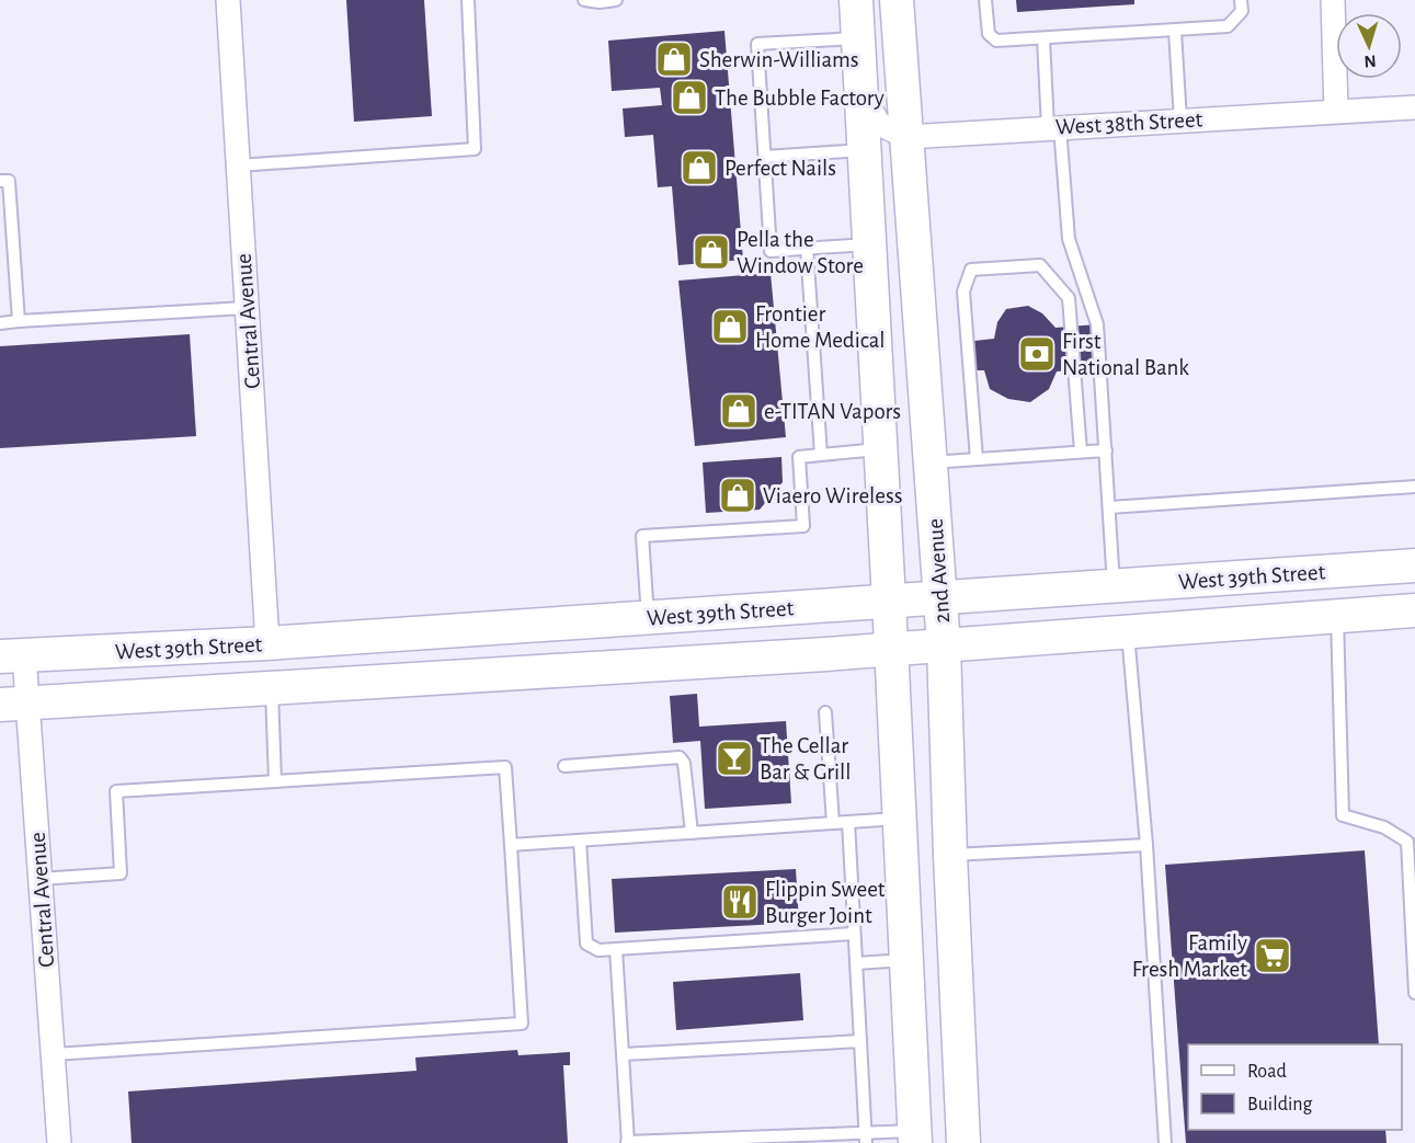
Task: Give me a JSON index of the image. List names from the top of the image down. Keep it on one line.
{"streets":{"main road":["2nd Avenue","West 39th Street"],"street":["West 38th Street","Central Avenue"]},"crossings":[["West 38th Street","2nd Avenue"],["Central Avenue","West 39th Street"],["2nd Avenue","West 39th Street"]],"places":{"shop":["Sherwin-Williams","The Bubble Factory","Perfect Nails","Pella the Window Store","Frontier Home Medical","e-TITAN Vapors","Viaero Wireless"],"bank":["First National Bank"],"bar":["The Cellar Bar & Grill"],"restaurant":["Flippin Sweet Burger Joint"],"supermarket":["Family Fresh Market"]},"legend":["Road","Building"],"north":"bottom"}
